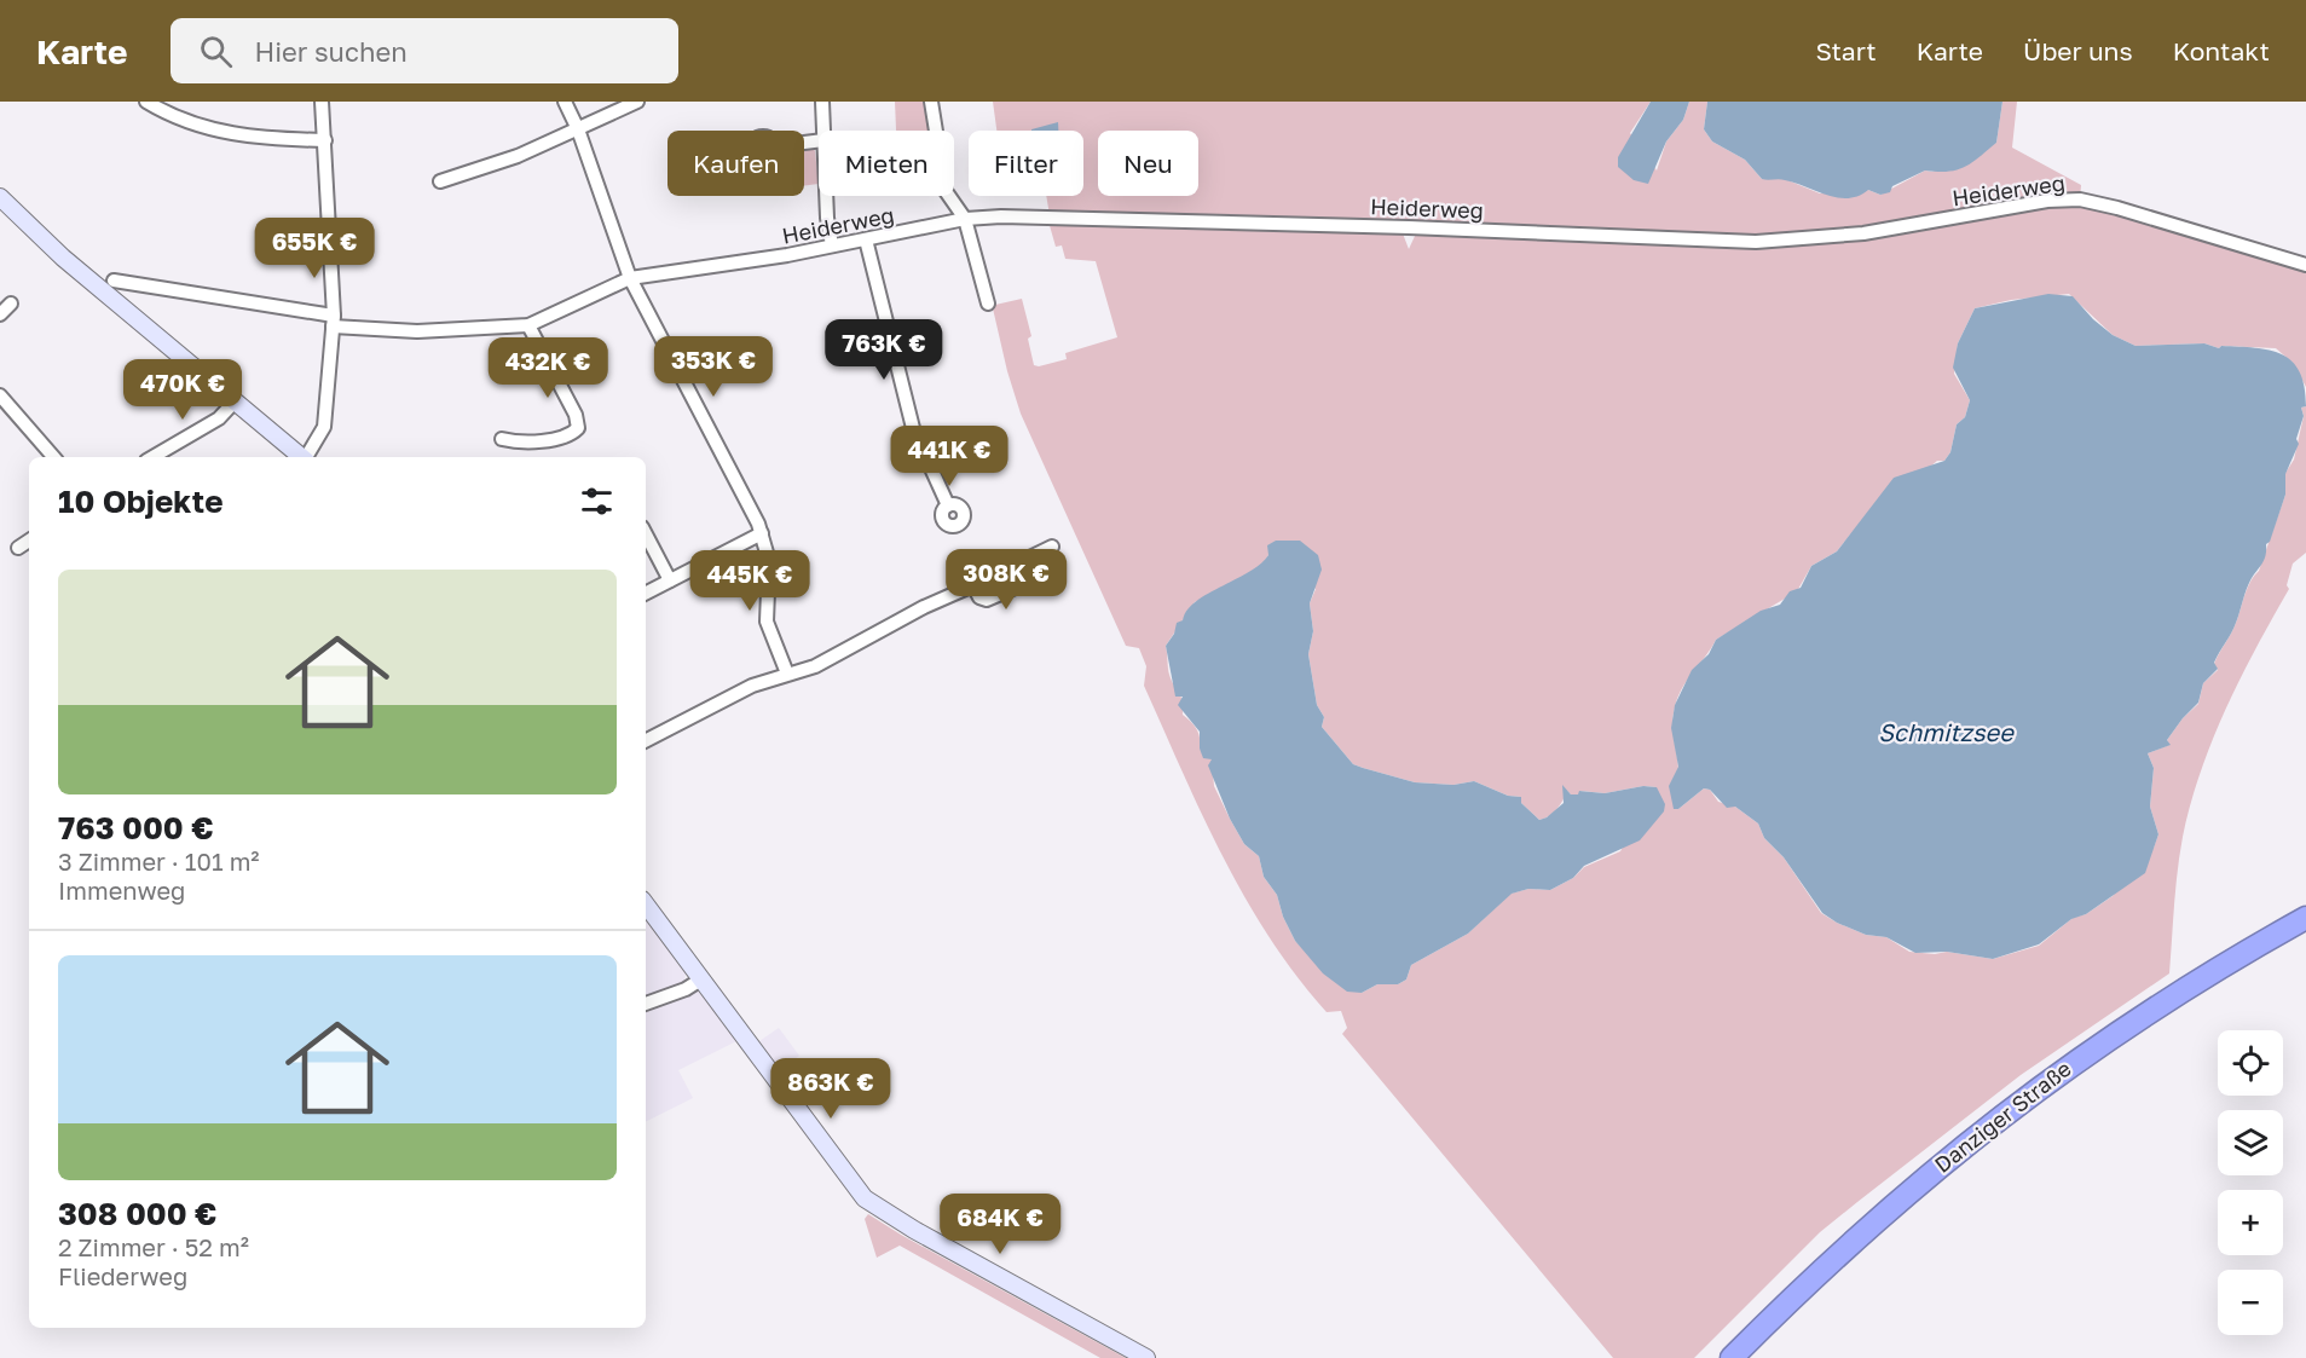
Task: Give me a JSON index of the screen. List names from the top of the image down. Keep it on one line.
{"streets":{"highway":["Danziger Straße"],"street":["Heiderweg"]},"water":["Schmitzsee"],"page":{"header":"Karte","search":"Hier suchen","nav":["Start","Karte","Über uns","Kontakt"],"chip":["Kaufen","Mieten","Filter","Neu"],"price":["655K €","763K €","353K €","432K €","470K €","441K €","308K €","445K €","863K €","684K €"],"heading":"10 Objekte","list":[{"name":"763 000 €","note":"3 Zimmer · 101 m² · Immenweg"},{"name":"308 000 €","note":"2 Zimmer · 52 m² · Fliederweg"}],"map_buttons":["+","−"]}}
